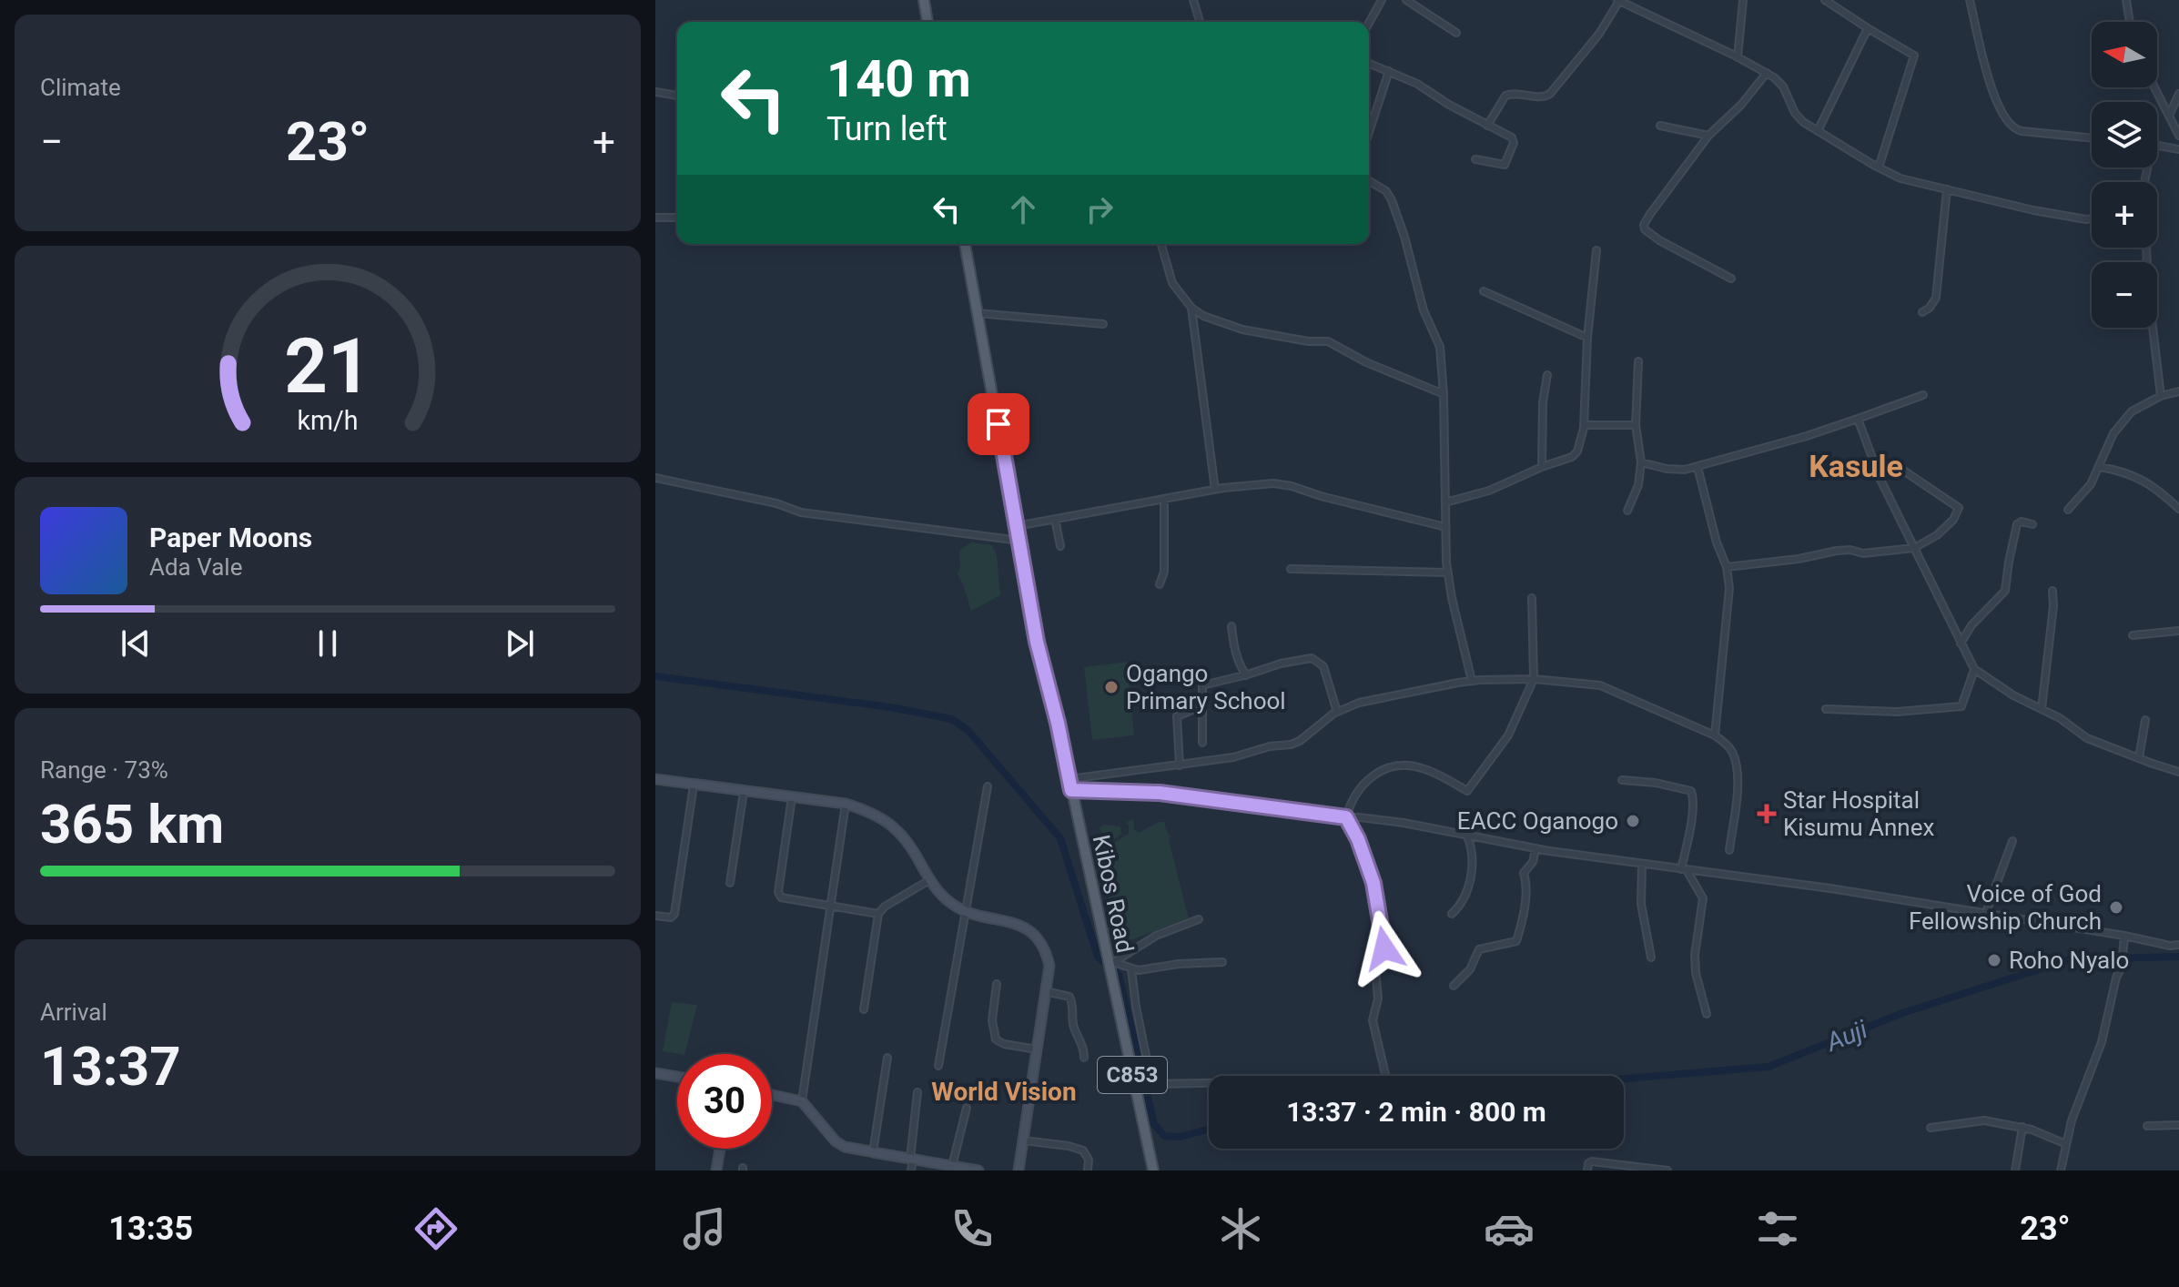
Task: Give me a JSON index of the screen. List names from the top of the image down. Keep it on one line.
{"streets":{"main road":["Kibos Road","C853"]},"districts":["Kasule","World Vision"],"water":["Auji"],"places":{"other":["Ogango Primary School","EACC Oganogo","Voice of God Fellowship Church","Roho Nyalo"],"health":["Star Hospital Kisumu Annex"]},"north":"left","page":{"tile":["Climate",["Range · 73%","365 km"],["Arrival","13:37"]],"map_buttons":["+","−"],"turn":["140 m","Turn left"],"heat":["−","23°","+"],"song":["Paper Moons","Ada Vale"],"limit":"30","trip":"13:37 · 2 min · 800 m","tabs":["13:35","23°"],"gauge":["21","km/h"]}}
